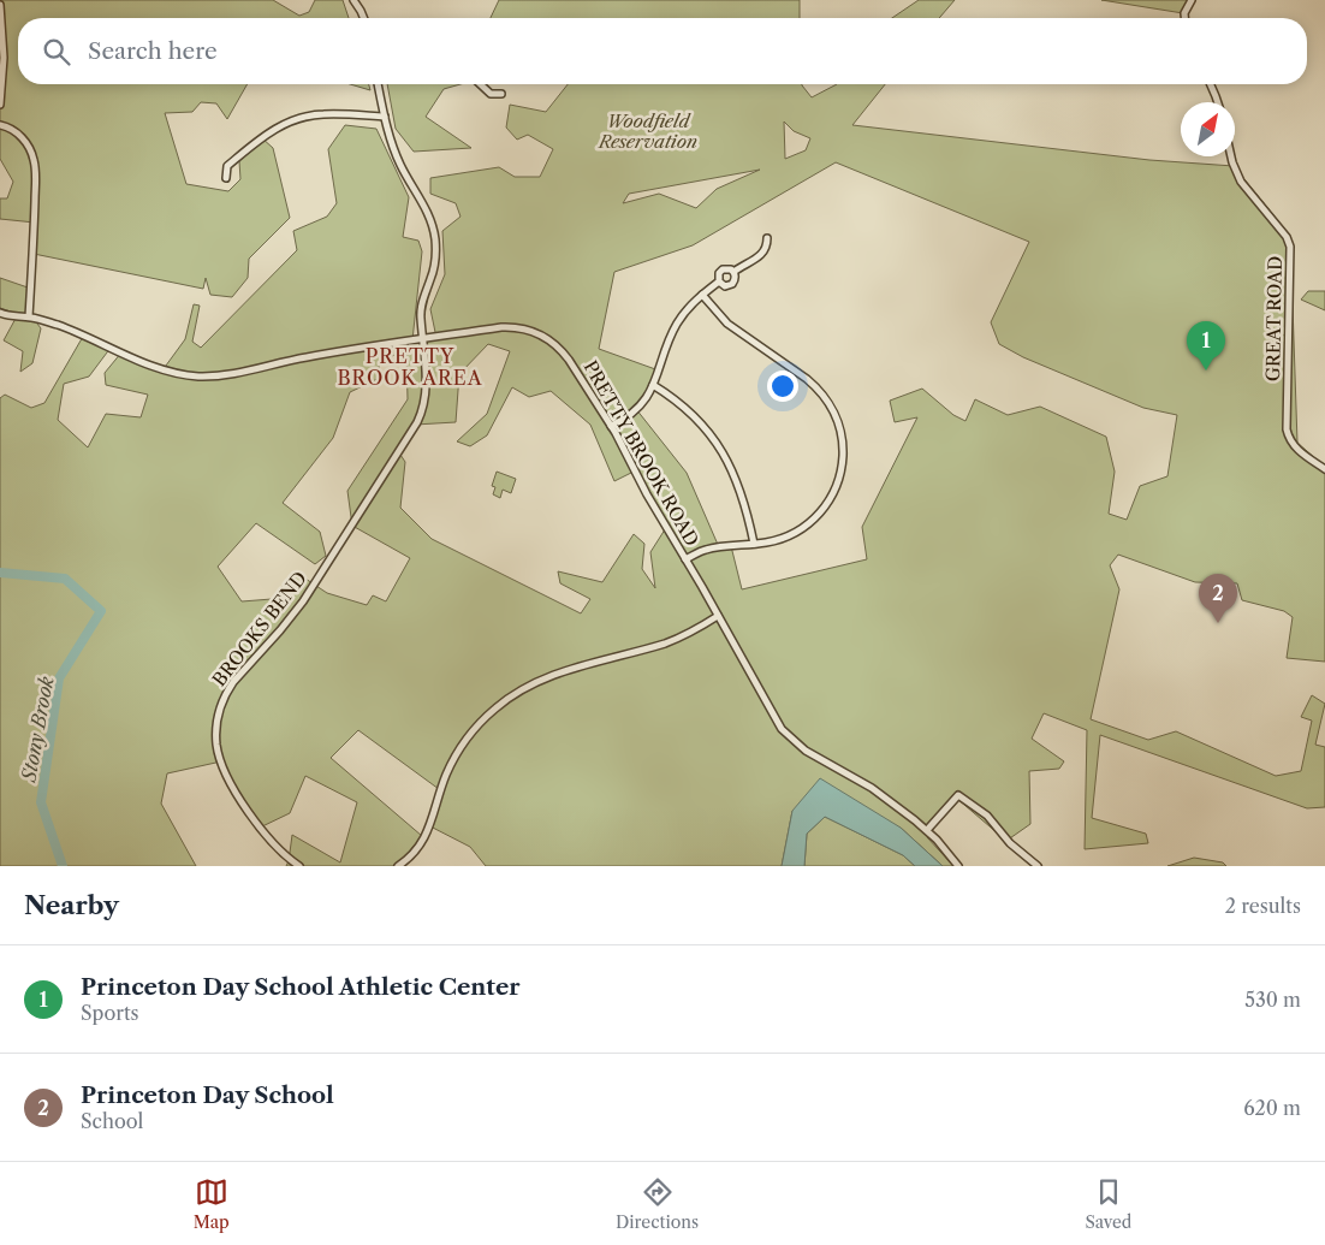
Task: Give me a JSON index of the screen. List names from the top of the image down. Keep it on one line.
{"streets":{"street":["GREAT ROAD","PRETTY BROOK ROAD","BROOKS BEND"]},"crossings":[["PRETTY BROOK ROAD","BROOKS BEND"]],"districts":["PRETTY BROOK AREA"],"water":["Stony Brook"],"parks":["Woodfield Reservation"],"north":"top right","page":{"search":"Search here","pins":["1","2"],"heading":["Nearby","2 results"],"list":[{"mark":"1","name":"Princeton Day School Athletic Center","note":"Sports","value":"530 m"},{"mark":"2","name":"Princeton Day School","note":"School","value":"620 m"}],"nav":["Map","Directions","Saved"]}}
